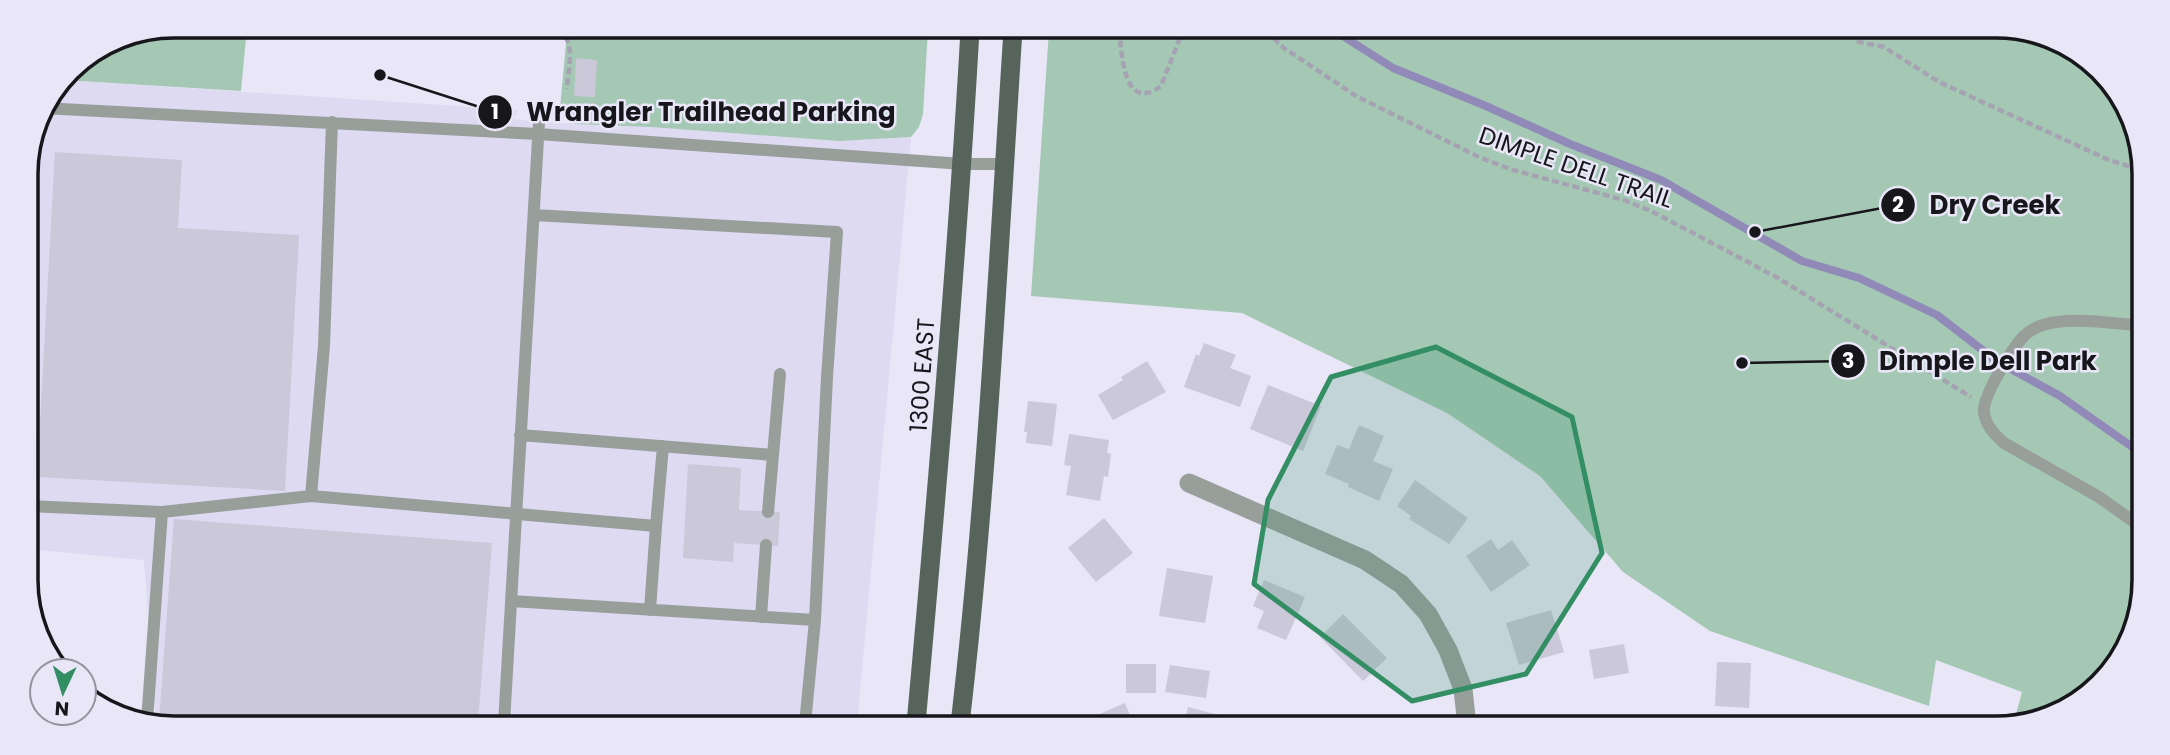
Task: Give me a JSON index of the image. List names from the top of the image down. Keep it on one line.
{"streets":{"main road":["1300 EAST"],"path":["DIMPLE DELL TRAIL"]},"places":["Wrangler Trailhead Parking","Dry Creek","Dimple Dell Park"],"north":"bottom"}
